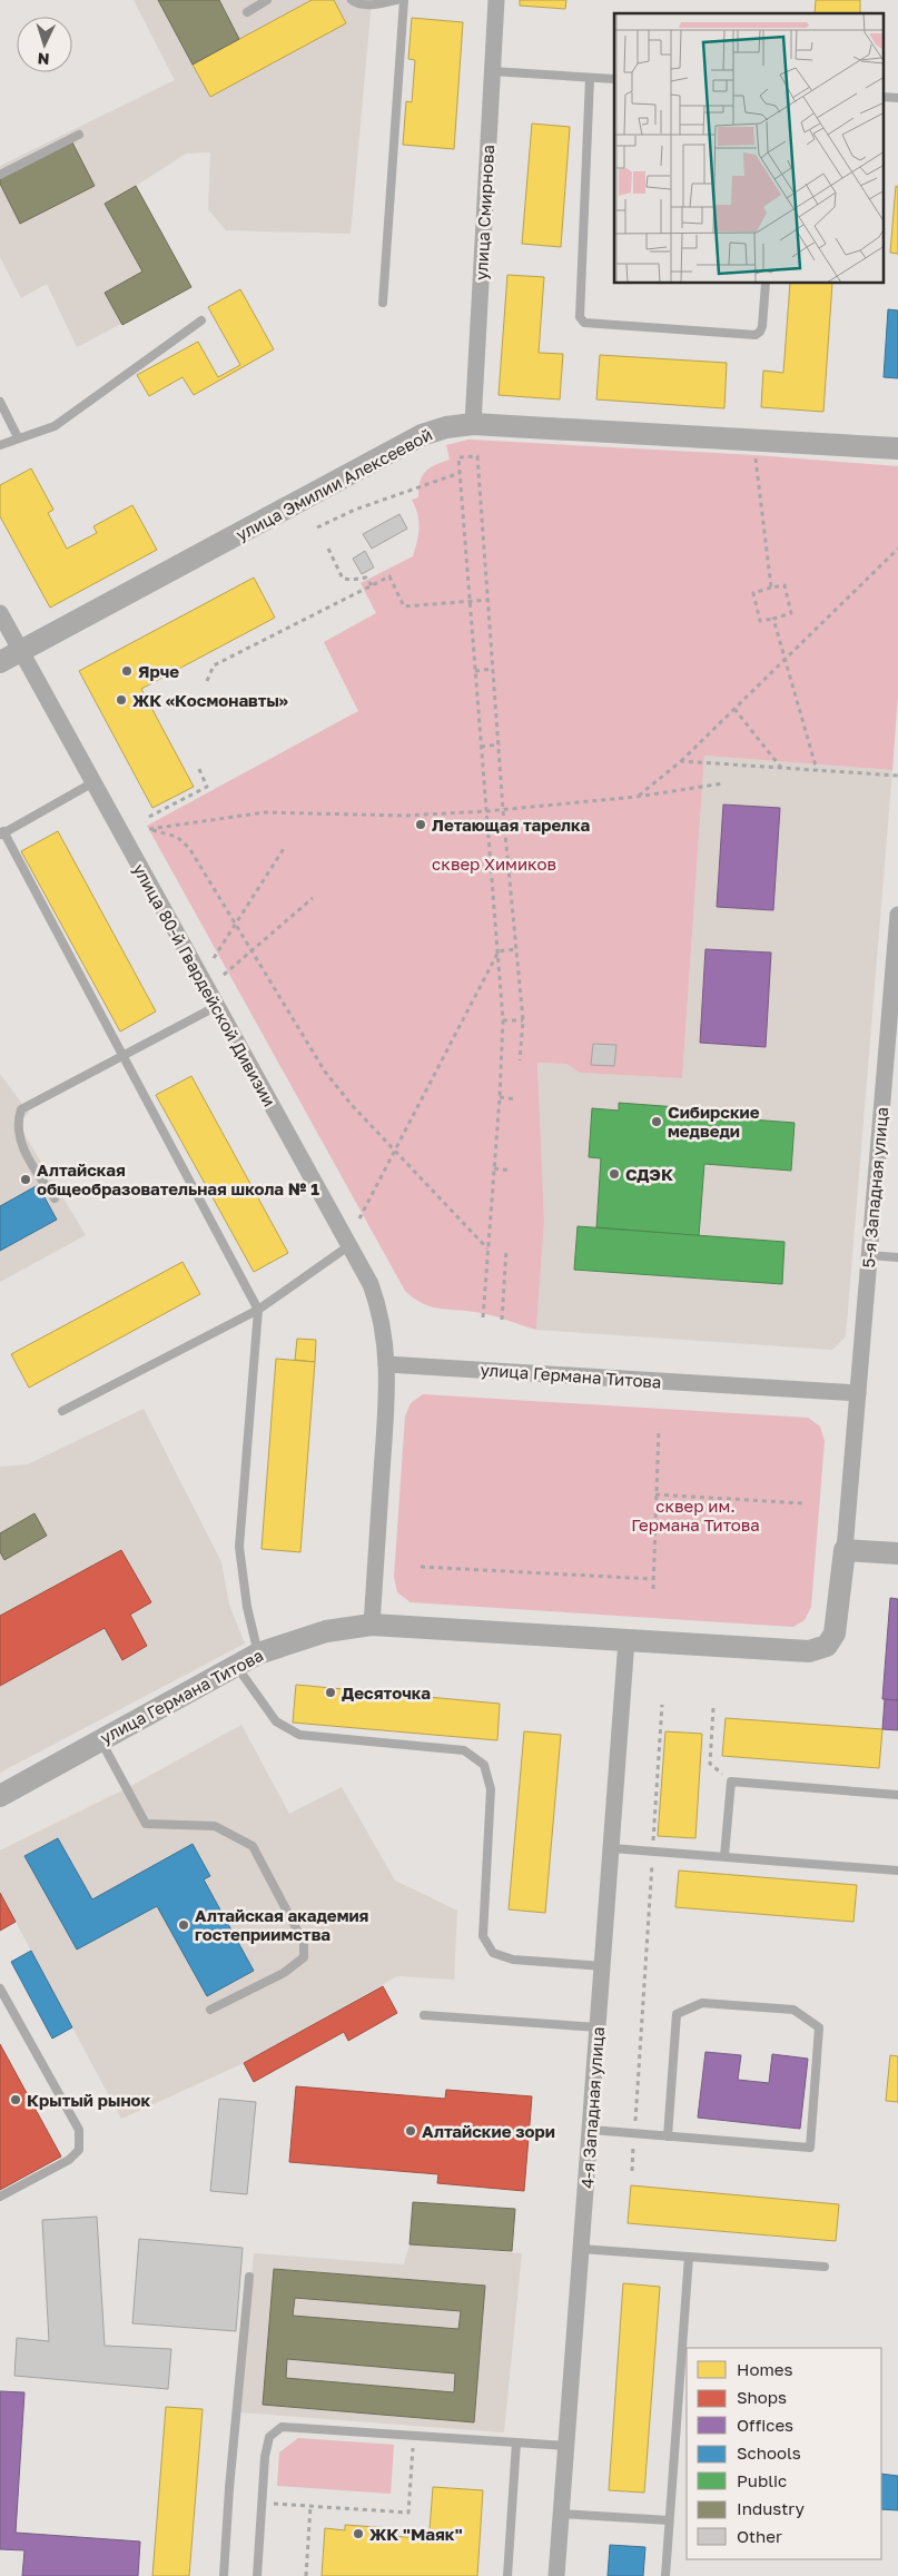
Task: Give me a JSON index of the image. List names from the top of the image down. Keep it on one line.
{"streets":{"street":["улица Смирнова","улица Эмилии Алексеевой","улица 80-й Гвардейской Дивизии","5-я Западная улица","улица Германа Титова","4-я Западная улица"]},"crossings":[["улица Смирнова","улица Эмилии Алексеевой"],["улица Эмилии Алексеевой","улица 80-й Гвардейской Дивизии"],["улица 80-й Гвардейской Дивизии","улица Германа Титова"],["5-я Западная улица","улица Германа Титова"],["улица Германа Титова","4-я Западная улица"]],"parks":["сквер Химиков","сквер им. Германа Титова"],"places":["Ярче","ЖК «Космонавты»","Летающая тарелка","Сибирские медведи","СДЭК","Алтайская общеобразовательная школа № 1","Десяточка","Алтайская академия гостеприимства","Крытый рынок","Алтайские зори","ЖК \"Маяк\""],"legend":["Homes","Shops","Offices","Schools","Public","Industry","Other"],"north":"bottom"}
